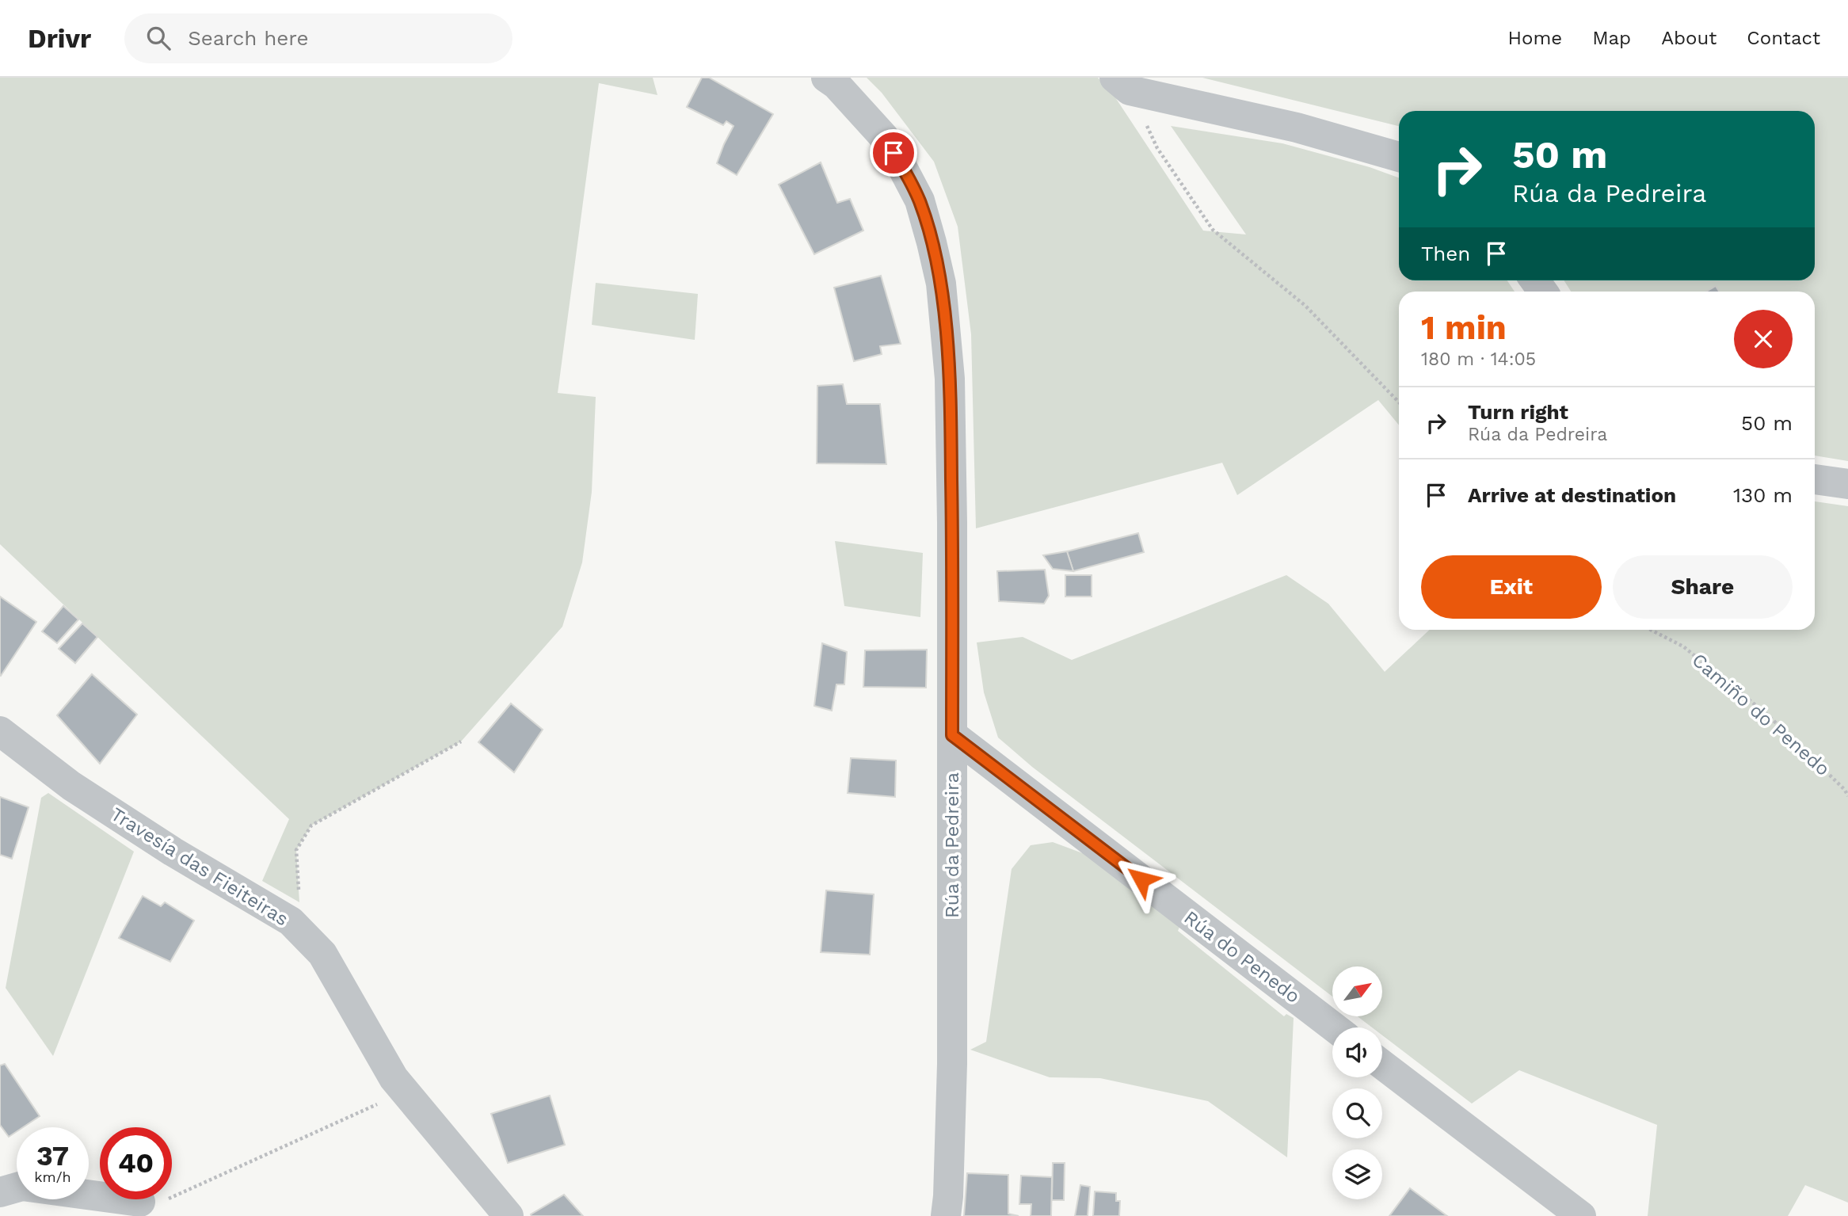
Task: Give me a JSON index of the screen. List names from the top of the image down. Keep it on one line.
{"streets":{"street":["Rúa da Pedreira","Travesía das Fieiteiras","Rúa do Penedo"],"path":["Camiño do Penedo"]},"crossings":[["Rúa da Pedreira","Rúa do Penedo"]],"north":"top right","page":{"header":"Drivr","search":"Search here","nav":["Home","Map","About","Contact"],"turn":["50 m","Rúa da Pedreira"],"then":"Then","heading":["1 min","180 m · 14:05"],"list":[{"name":"Turn right","note":"Rúa da Pedreira","value":"50 m"},{"name":"Arrive at destination","value":"130 m"}],"buttons":["Exit","Share"],"speed":"37 km/h","limit":"40"}}
